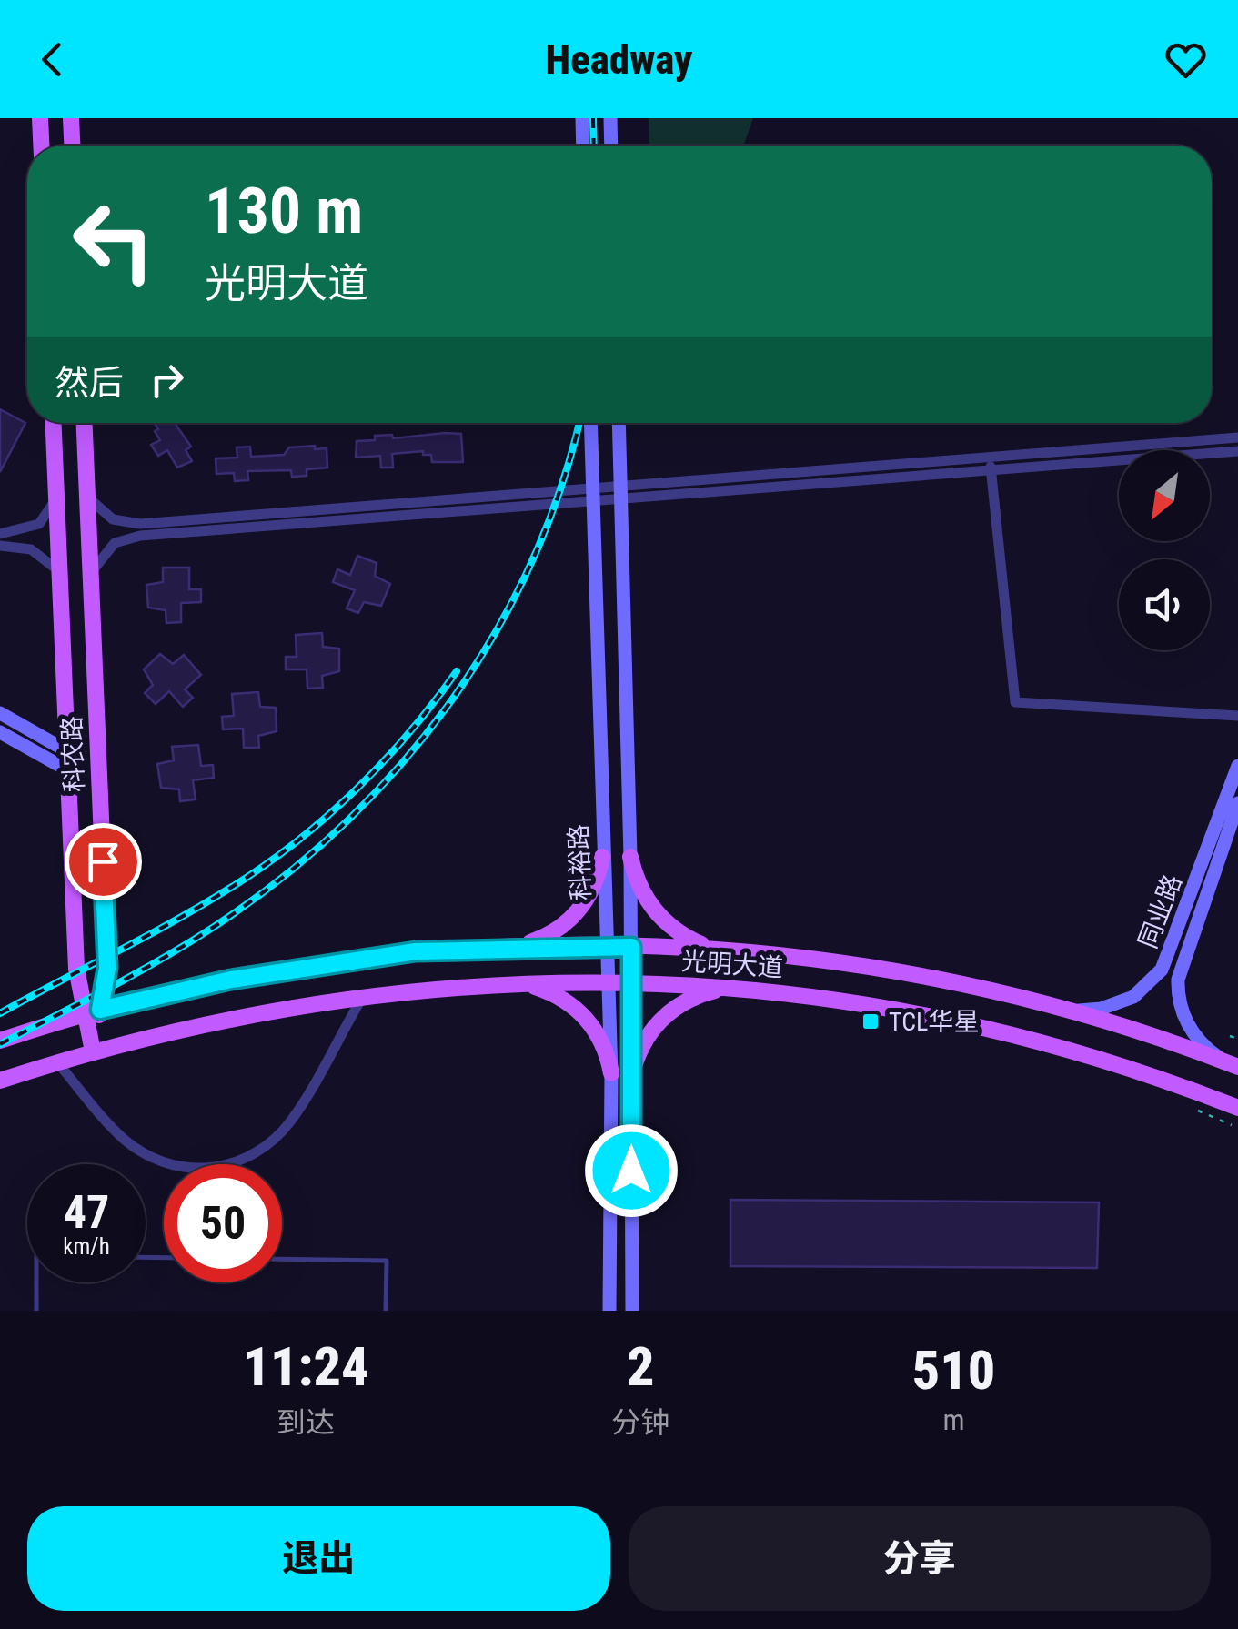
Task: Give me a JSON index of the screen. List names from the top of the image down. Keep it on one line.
{"streets":{"main road":["科农路","科裕路","同业路","光明大道"]},"crossings":[["科农路","光明大道"],["科裕路","光明大道"],["同业路","光明大道"]],"places":{"transit":["TCL华星"]},"north":"bottom left","page":{"header":"Headway","turn":["130 m","光明大道"],"then":"然后","speed":"47 km/h","limit":"50","eta":["11:24","到达","2","分钟","510","m"],"buttons":["退出","分享"]}}
